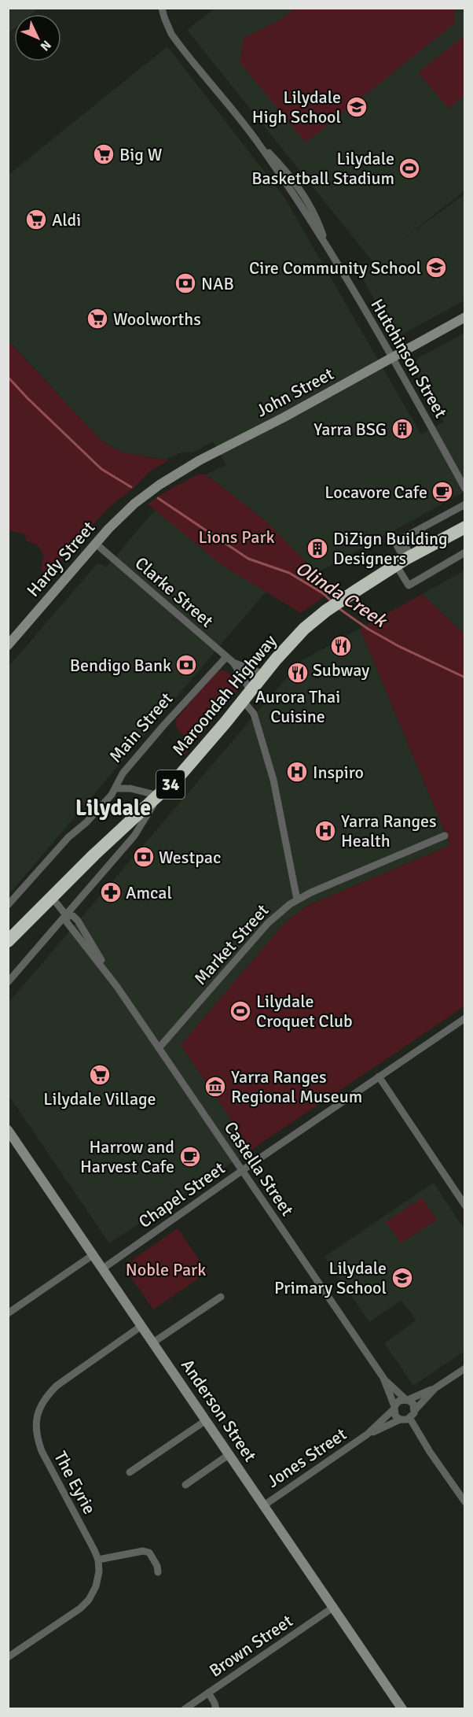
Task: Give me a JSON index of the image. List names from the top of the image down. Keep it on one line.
{"streets":{"highway":["Maroondah Highway","34"],"main road":["John Street","Hardy Street","Anderson Street"],"street":["Hutchinson Street","Clarke Street","Main Street","Market Street","Castella Street","Chapel Street","Jones Street","The Eyrie","Brown Street"]},"crossings":[["Hutchinson Street","John Street"],["John Street","Hardy Street"],["Hardy Street","Clarke Street"],["Clarke Street","Maroondah Highway"],["Clarke Street","Main Street"],["Clarke Street","Market Street"],["Maroondah Highway","34"],["Maroondah Highway","Castella Street"],["Market Street","Castella Street"],["Castella Street","Chapel Street"],["Castella Street","Jones Street"],["Chapel Street","Anderson Street"],["Anderson Street","Jones Street"],["Anderson Street","The Eyrie"],["Anderson Street","Brown Street"]],"districts":["Lilydale"],"water":["Olinda Creek"],"parks":["Lions Park","Noble Park"],"places":{"school or university":["Lilydale High School","Cire Community School","Lilydale Primary School"],"supermarket":["Big W","Aldi","Woolworths","Lilydale Village"],"sports":["Lilydale Basketball Stadium","Lilydale Croquet Club"],"bank":["NAB","Bendigo Bank","Westpac"],"building":["Yarra BSG","DiZign Building Designers"],"cafe":["Locavore Cafe","Harrow and Harvest Cafe"],"restaurant":["Subway","Aurora Thai Cuisine"],"hospital":["Inspiro","Yarra Ranges Health"],"pharmacy":["Amcal"],"museum":["Yarra Ranges Regional Museum"]},"north":"bottom right"}
